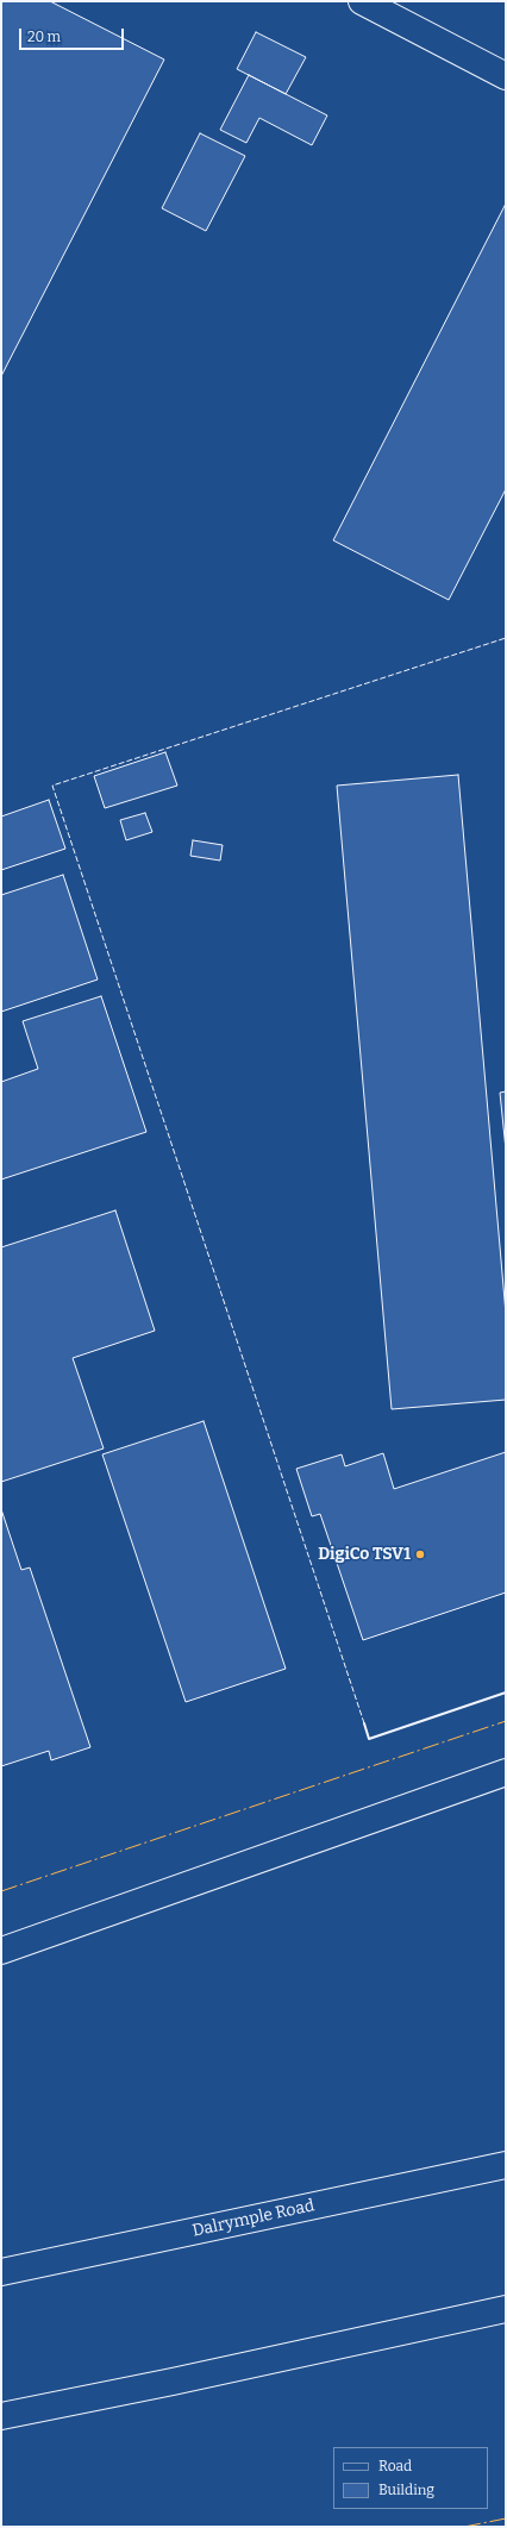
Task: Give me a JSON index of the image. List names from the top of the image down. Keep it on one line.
{"streets":{"main road":["Dalrymple Road"]},"places":["DigiCo TSV1"],"legend":["Road","Building"],"scale_bar":"20 m"}
